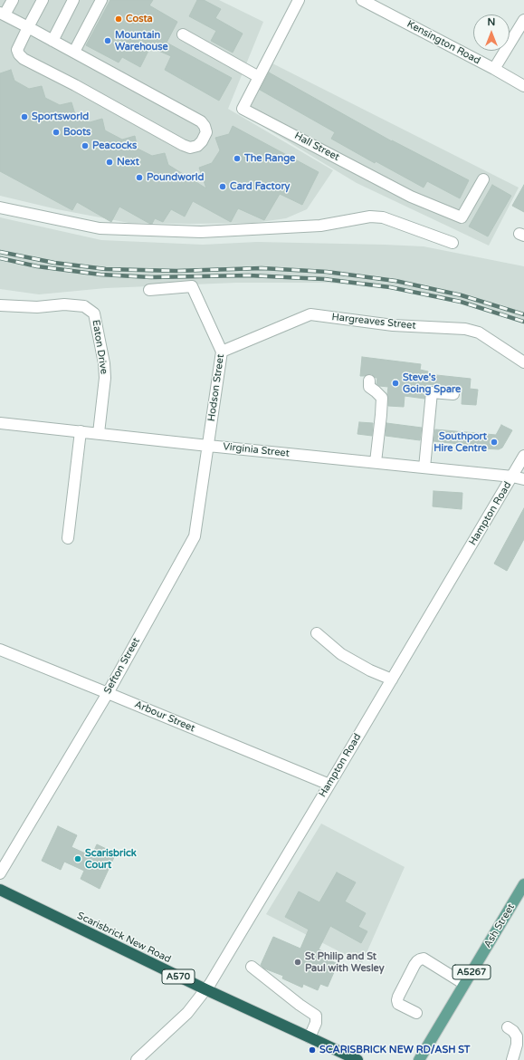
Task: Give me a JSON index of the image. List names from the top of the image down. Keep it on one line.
{"streets":{"highway":["Scarisbrick New Road","A570"],"main road":["Ash Street","A5267"],"street":["Kensington Road","Hall Street","Hargreaves Street","Eaton Drive","Hodson Street","Virginia Street","Hampton Road","Sefton Street","Arbour Street"]},"crossings":[["Hargreaves Street","Hodson Street"],["Eaton Drive","Virginia Street"],["Hodson Street","Virginia Street"],["Hodson Street","Sefton Street"],["Virginia Street","Hampton Road"],["Virginia Street","Sefton Street"],["Hampton Road","Arbour Street"],["Hampton Road","Scarisbrick New Road"],["Sefton Street","Arbour Street"]],"places":["Costa","Mountain Warehouse","Sportsworld","Boots","Peacocks","The Range","Next","Poundworld","Card Factory","Steve's Going Spare","Southport Hire Centre","Scarisbrick Court","St Philip and St Paul with Wesley","SCARISBRICK NEW RD/ASH ST"],"north":"top"}
